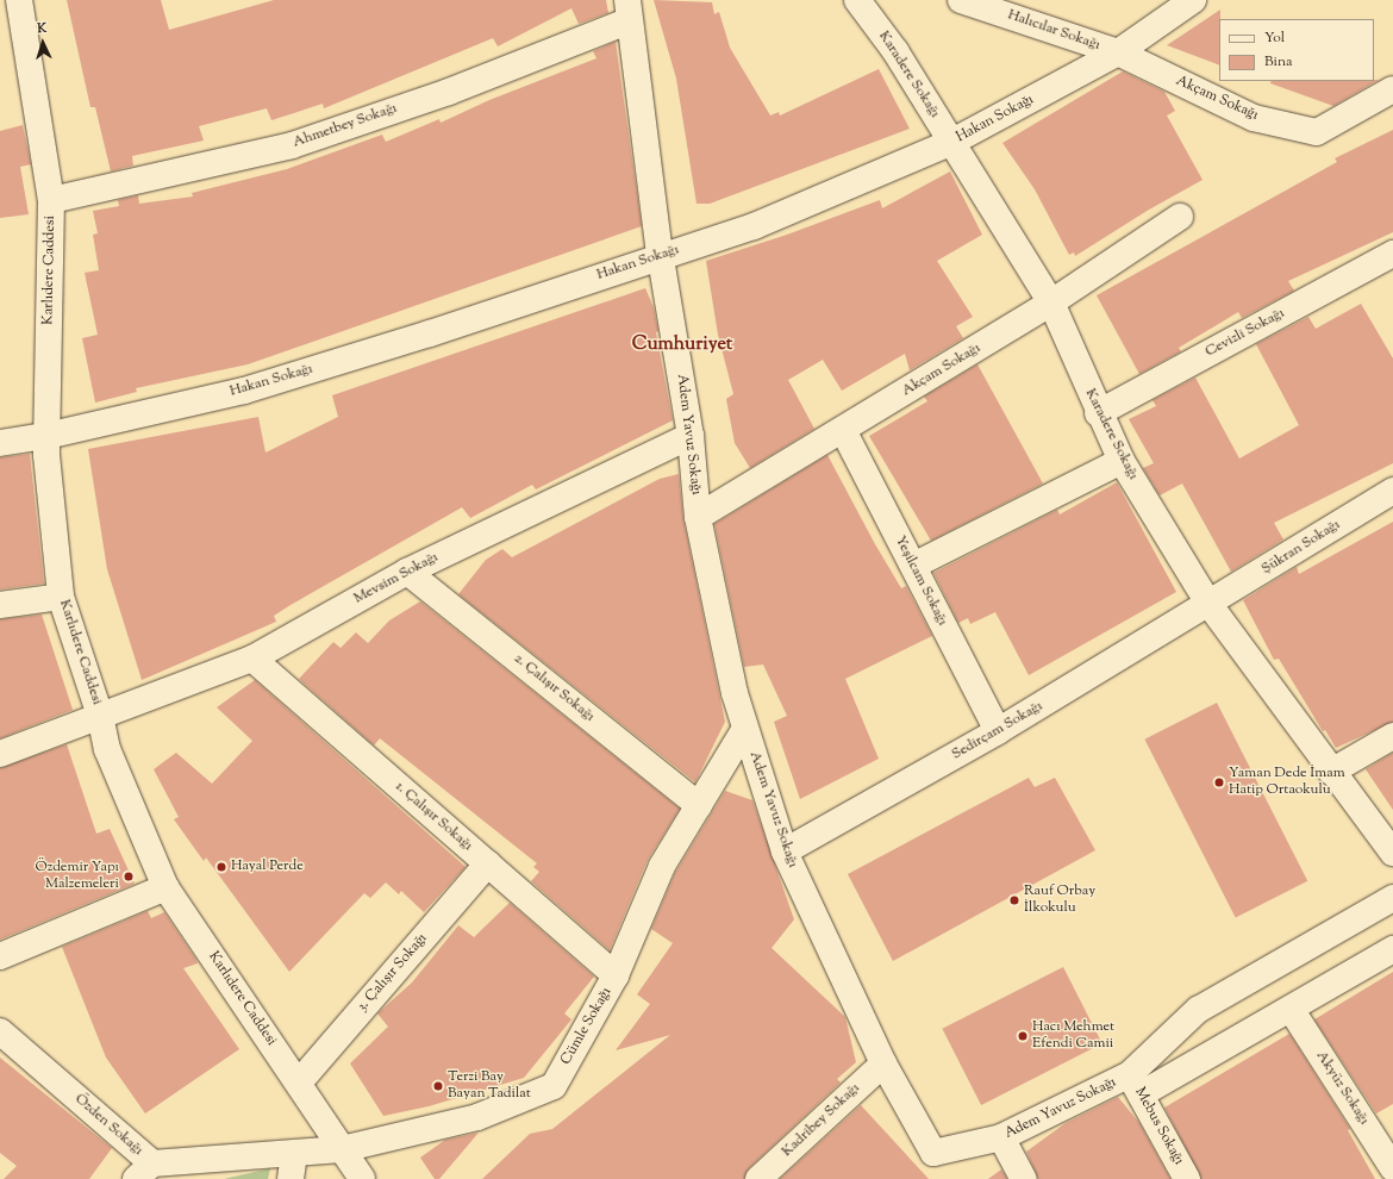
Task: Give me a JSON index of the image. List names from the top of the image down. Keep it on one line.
{"streets":{"street":["Halıcılar Sokağı","Karadere Sokağı","Akçam Sokağı","Hakan Sokağı","Ahmetbey Sokağı","Karlıdere Caddesi","Cevizli Sokağı","Adem Yavuz Sokağı","Şükran Sokağı","Mevsim Sokağı","Yeşilcam Sokağı","2. Çalışır Sokağı","Sedirçam Sokağı","1. Çalışır Sokağı","3. Çalışır Sokağı","Cümle Sokağı","Akyüz Sokağı","Kadribey Sokağı","Özden Sokağı","Mebus Sokağı"]},"crossings":[["Halıcılar Sokağı","Akçam Sokağı"],["Halıcılar Sokağı","Hakan Sokağı"],["Karadere Sokağı","Akçam Sokağı"],["Karadere Sokağı","Hakan Sokağı"],["Karadere Sokağı","Cevizli Sokağı"],["Karadere Sokağı","Şükran Sokağı"],["Karadere Sokağı","Sedirçam Sokağı"],["Akçam Sokağı","Hakan Sokağı"],["Akçam Sokağı","Adem Yavuz Sokağı"],["Akçam Sokağı","Yeşilcam Sokağı"],["Hakan Sokağı","Karlıdere Caddesi"],["Hakan Sokağı","Adem Yavuz Sokağı"],["Ahmetbey Sokağı","Karlıdere Caddesi"],["Ahmetbey Sokağı","Adem Yavuz Sokağı"],["Karlıdere Caddesi","Mevsim Sokağı"],["Karlıdere Caddesi","3. Çalışır Sokağı"],["Karlıdere Caddesi","Cümle Sokağı"],["Adem Yavuz Sokağı","Mevsim Sokağı"],["Adem Yavuz Sokağı","Sedirçam Sokağı"],["Adem Yavuz Sokağı","Cümle Sokağı"],["Adem Yavuz Sokağı","Akyüz Sokağı"],["Adem Yavuz Sokağı","Kadribey Sokağı"],["Adem Yavuz Sokağı","Mebus Sokağı"],["Şükran Sokağı","Sedirçam Sokağı"],["Mevsim Sokağı","2. Çalışır Sokağı"],["Mevsim Sokağı","1. Çalışır Sokağı"],["Yeşilcam Sokağı","Sedirçam Sokağı"],["2. Çalışır Sokağı","Cümle Sokağı"],["1. Çalışır Sokağı","3. Çalışır Sokağı"],["1. Çalışır Sokağı","Cümle Sokağı"],["Cümle Sokağı","Özden Sokağı"]],"districts":["Cumhuriyet"],"places":["Yaman Dede İmam Hatip Ortaokulu","Hayal Perde","Özdemir Yapı Malzemeleri","Rauf Orbay İlkokulu","Hacı Mehmet Efendi Camii","Terzi Bay Bayan Tadilat"],"legend":["Yol","Bina"],"north":"top"}
